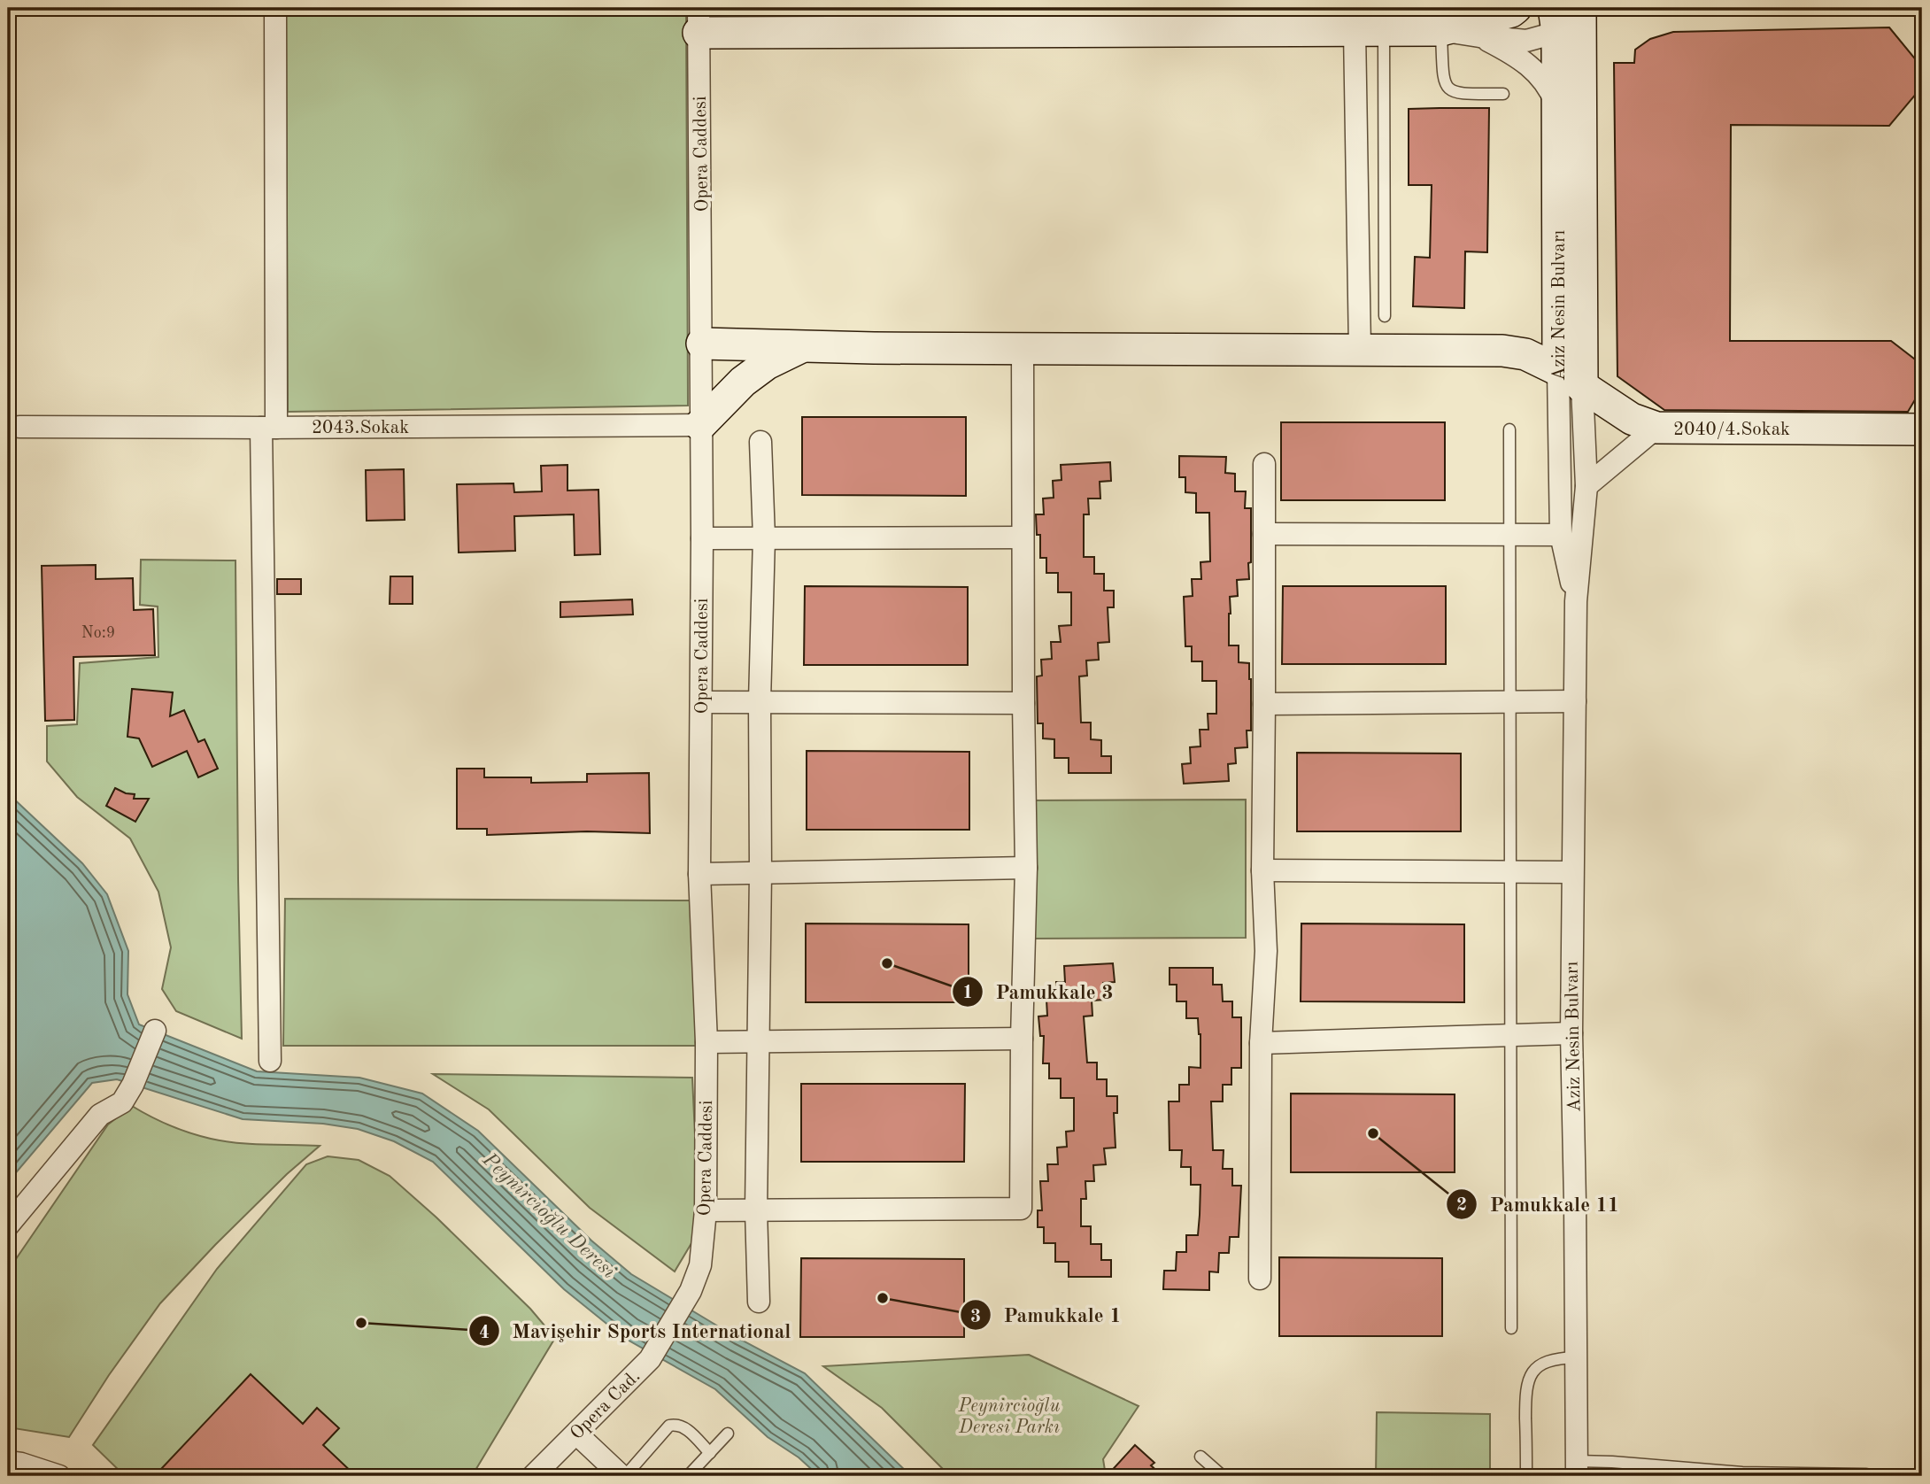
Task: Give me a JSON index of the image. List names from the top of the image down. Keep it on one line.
{"streets":{"street":["Opera Caddesi","Aziz Nesin Bulvarı","2043.Sokak","2040/4.Sokak","Opera Cad."]},"crossings":[["Opera Caddesi","2043.Sokak"],["Opera Caddesi","2040/4.Sokak"],["Opera Caddesi","Opera Cad."],["Aziz Nesin Bulvarı","2040/4.Sokak"]],"water":["Peynircioğlu Deresi"],"parks":["Peynircioğlu Deresi Parkı"],"places":["Pamukkale 3","Pamukkale 11","Pamukkale 1","Mavişehir Sports International"],"house_numbers":["No:9"]}
